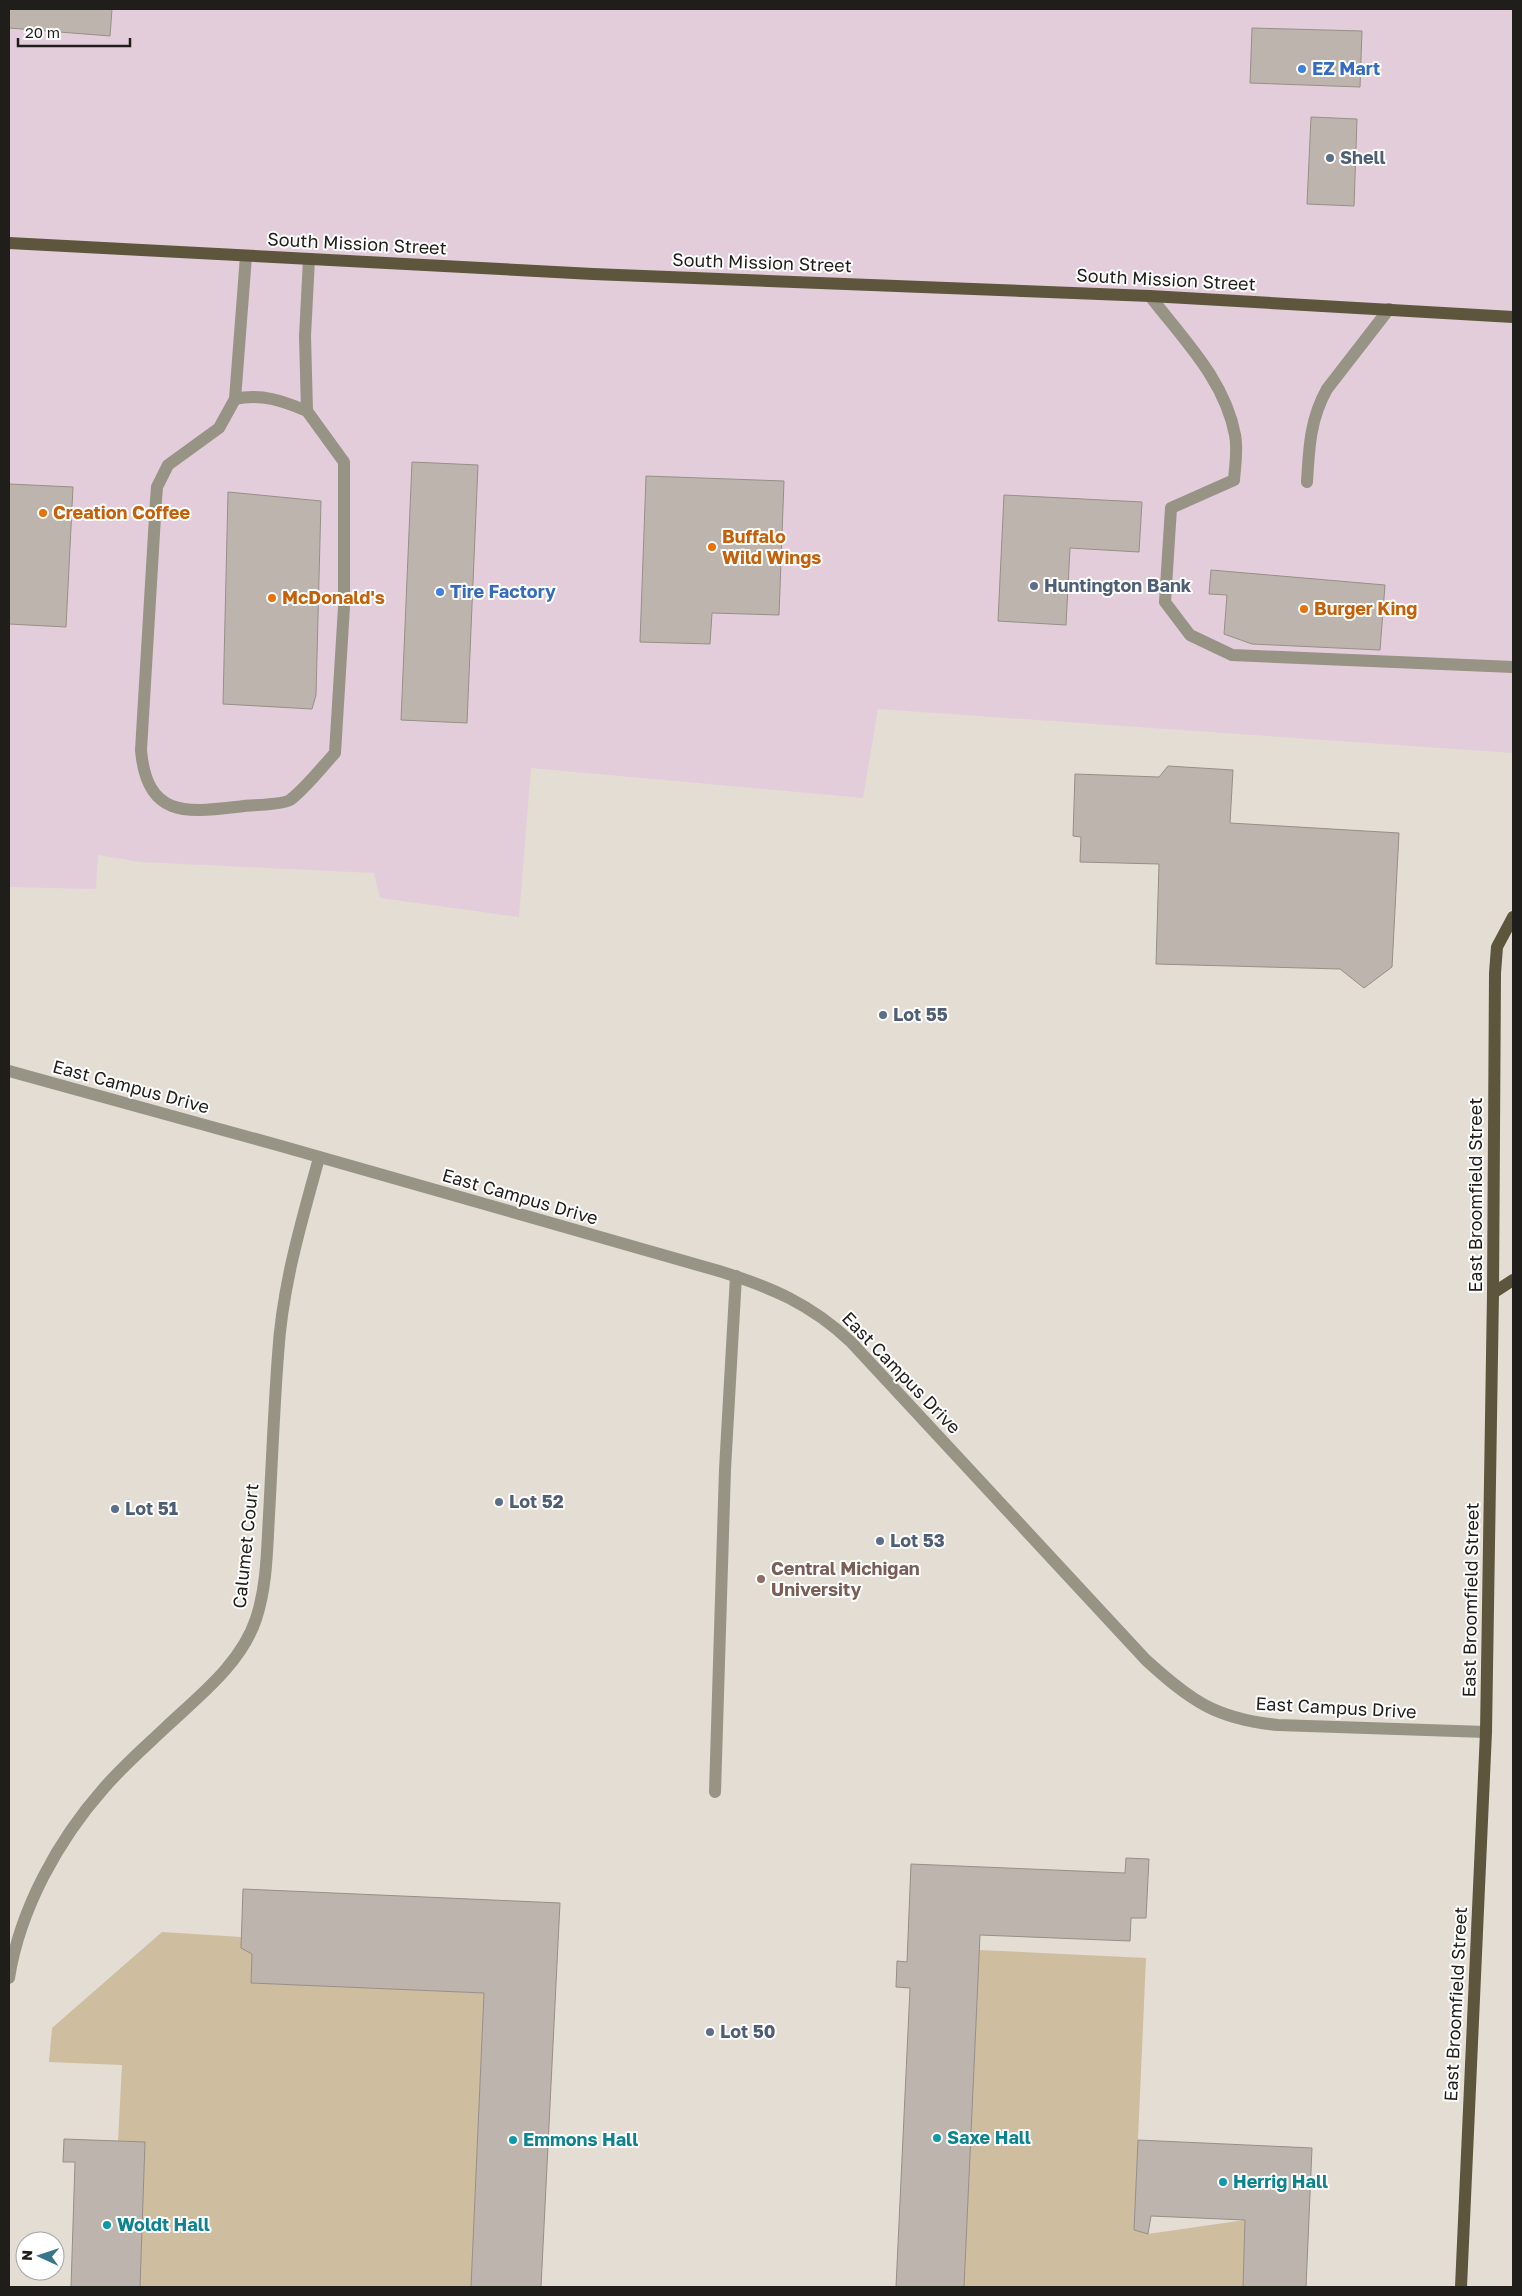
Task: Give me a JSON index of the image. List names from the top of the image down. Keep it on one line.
{"streets":{"main road":["South Mission Street","East Broomfield Street"],"street":["East Campus Drive","Calumet Court"]},"crossings":[["East Campus Drive","East Broomfield Street"],["East Campus Drive","Calumet Court"]],"places":["EZ Mart","Shell","Creation Coffee","Buffalo Wild Wings","Huntington Bank","Tire Factory","McDonald's","Burger King","Lot 55","Lot 52","Lot 51","Lot 53","Central Michigan University","Lot 50","Saxe Hall","Emmons Hall","Herrig Hall","Woldt Hall"],"scale_bar":"20 m","north":"left"}
